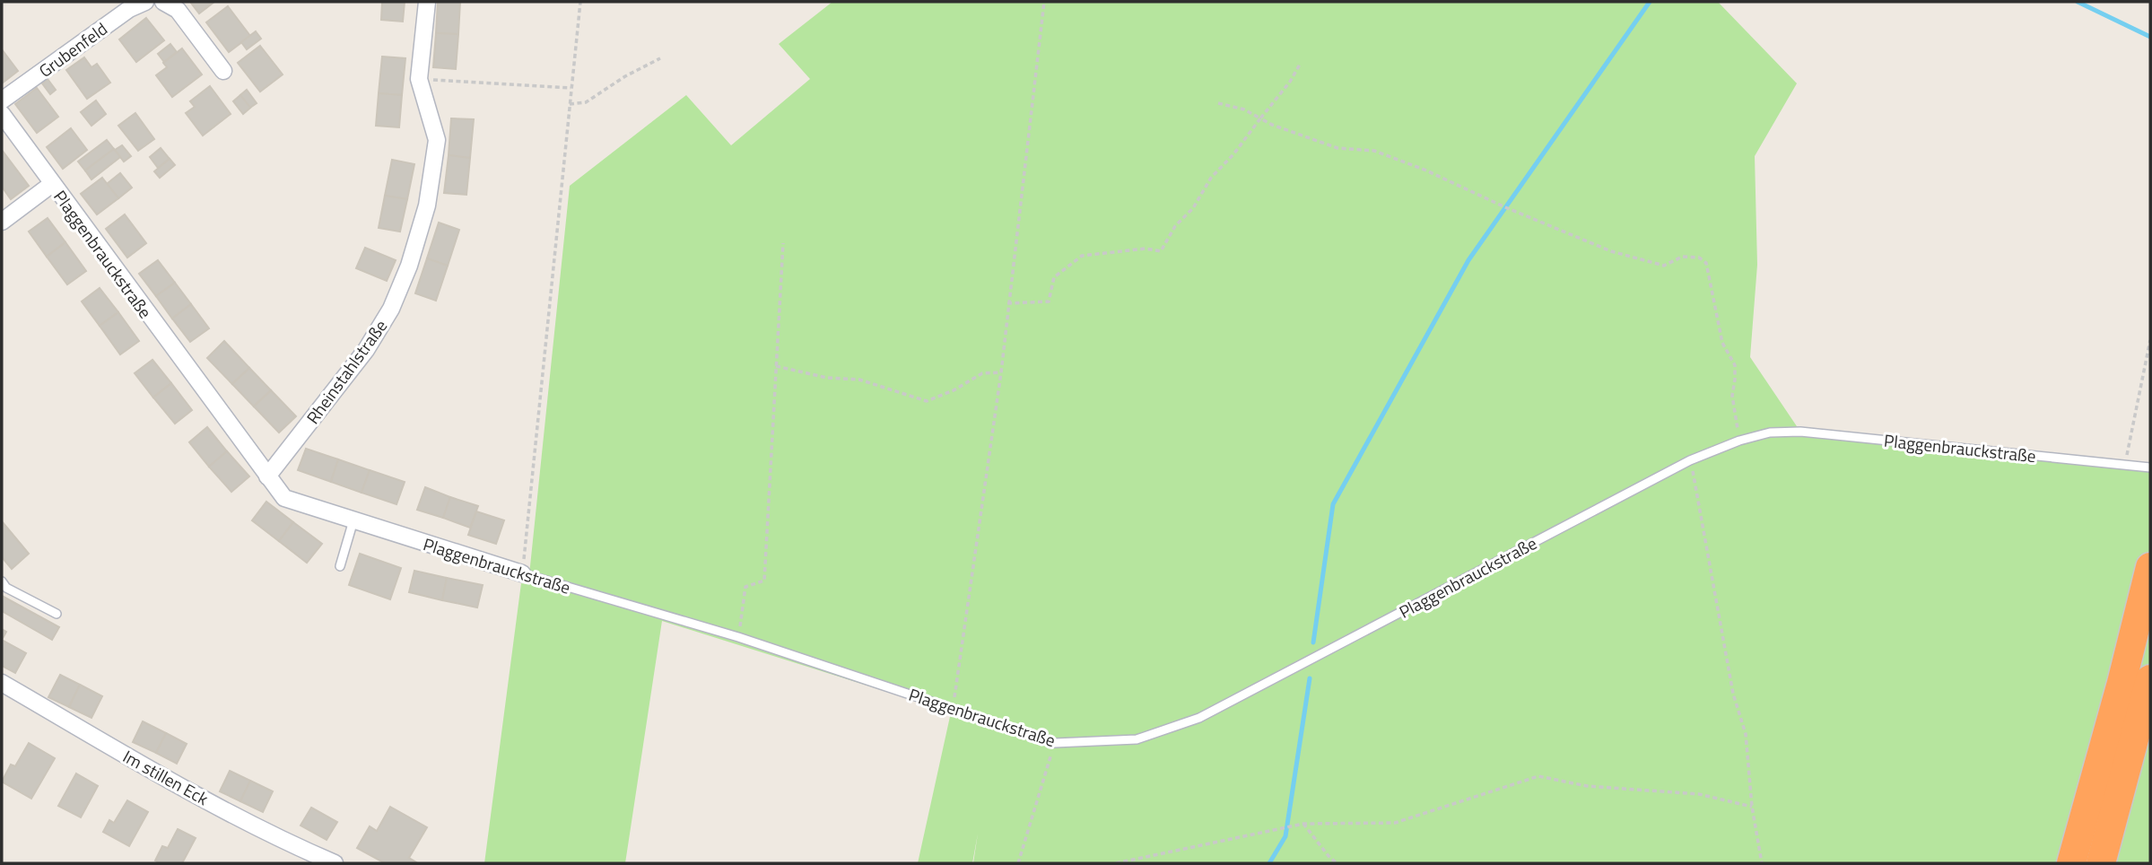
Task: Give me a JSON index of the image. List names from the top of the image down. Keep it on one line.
{"streets":{"street":["Grubenfeld","Plaggenbrauckstraße","Rheinstahlstraße","Im stillen Eck"]},"crossings":[["Plaggenbrauckstraße","Rheinstahlstraße"]]}
